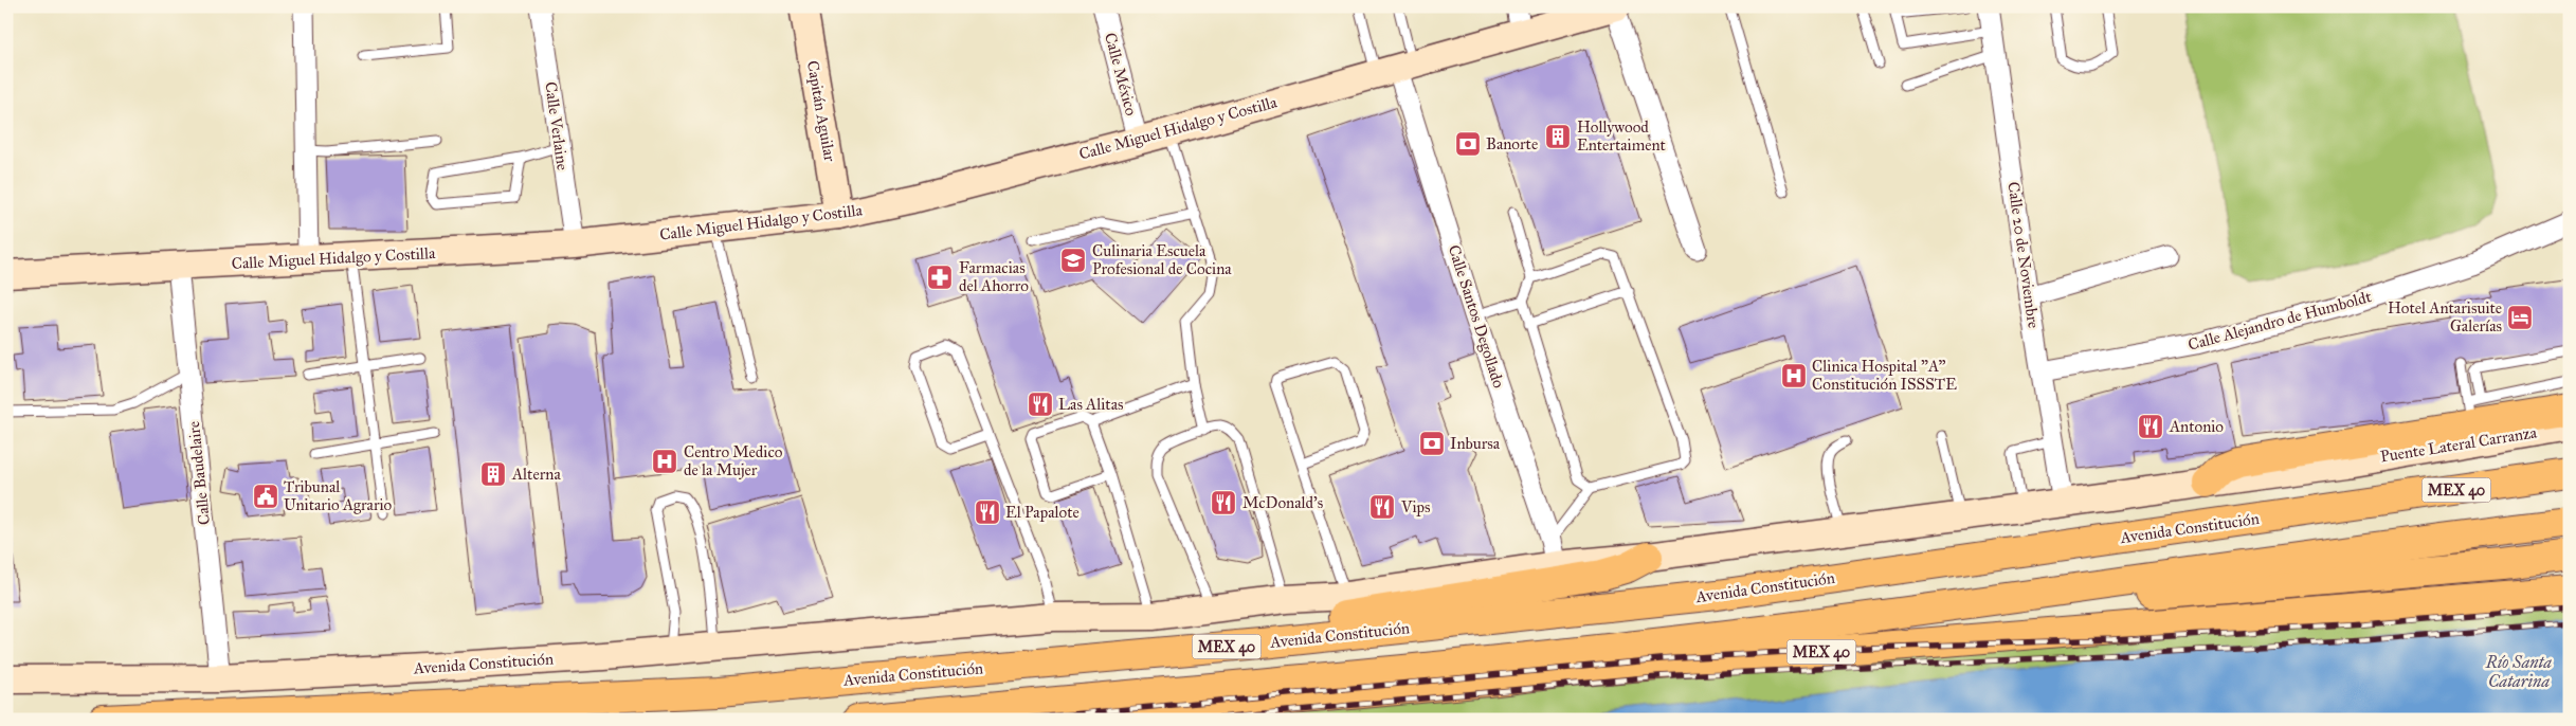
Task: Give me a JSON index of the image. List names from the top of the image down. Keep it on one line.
{"streets":{"main road":["MEX 40","Avenida Constitución"],"street":["Calle México","Capitán Aguilar","Calle Verlaine","Calle Miguel Hidalgo y Costilla","Calle 20 de Noviembre","Calle Santos Degollado","Calle Alejandro de Humboldt","Puente Lateral Carranza","Calle Baudelaire"]},"crossings":[["Calle México","Calle Miguel Hidalgo y Costilla"],["Capitán Aguilar","Calle Miguel Hidalgo y Costilla"],["Calle Verlaine","Calle Miguel Hidalgo y Costilla"],["Calle Miguel Hidalgo y Costilla","Calle Santos Degollado"],["Calle Miguel Hidalgo y Costilla","Calle Baudelaire"],["Calle 20 de Noviembre","Calle Alejandro de Humboldt"],["Calle 20 de Noviembre","Avenida Constitución"],["Calle Santos Degollado","Avenida Constitución"],["Puente Lateral Carranza","Avenida Constitución"],["Calle Baudelaire","Avenida Constitución"]],"water":["Río Santa Catarina"],"places":{"building":["Hollywood Entertaiment","Alterna"],"bank":["Banorte","Inbursa"],"school or university":["Culinaria Escuela Profesional de Cocina"],"pharmacy":["Farmacias del Ahorro"],"hotel":["Hotel Antarisuite Galerías"],"hospital":["Clinica Hospital \"A\" Constitución ISSSTE","Centro Medico de la Mujer"],"restaurant":["Las Alitas","Antonio","McDonald's","Vips","El Papalote"],"public building":["Tribunal Unitario Agrario"]}}
